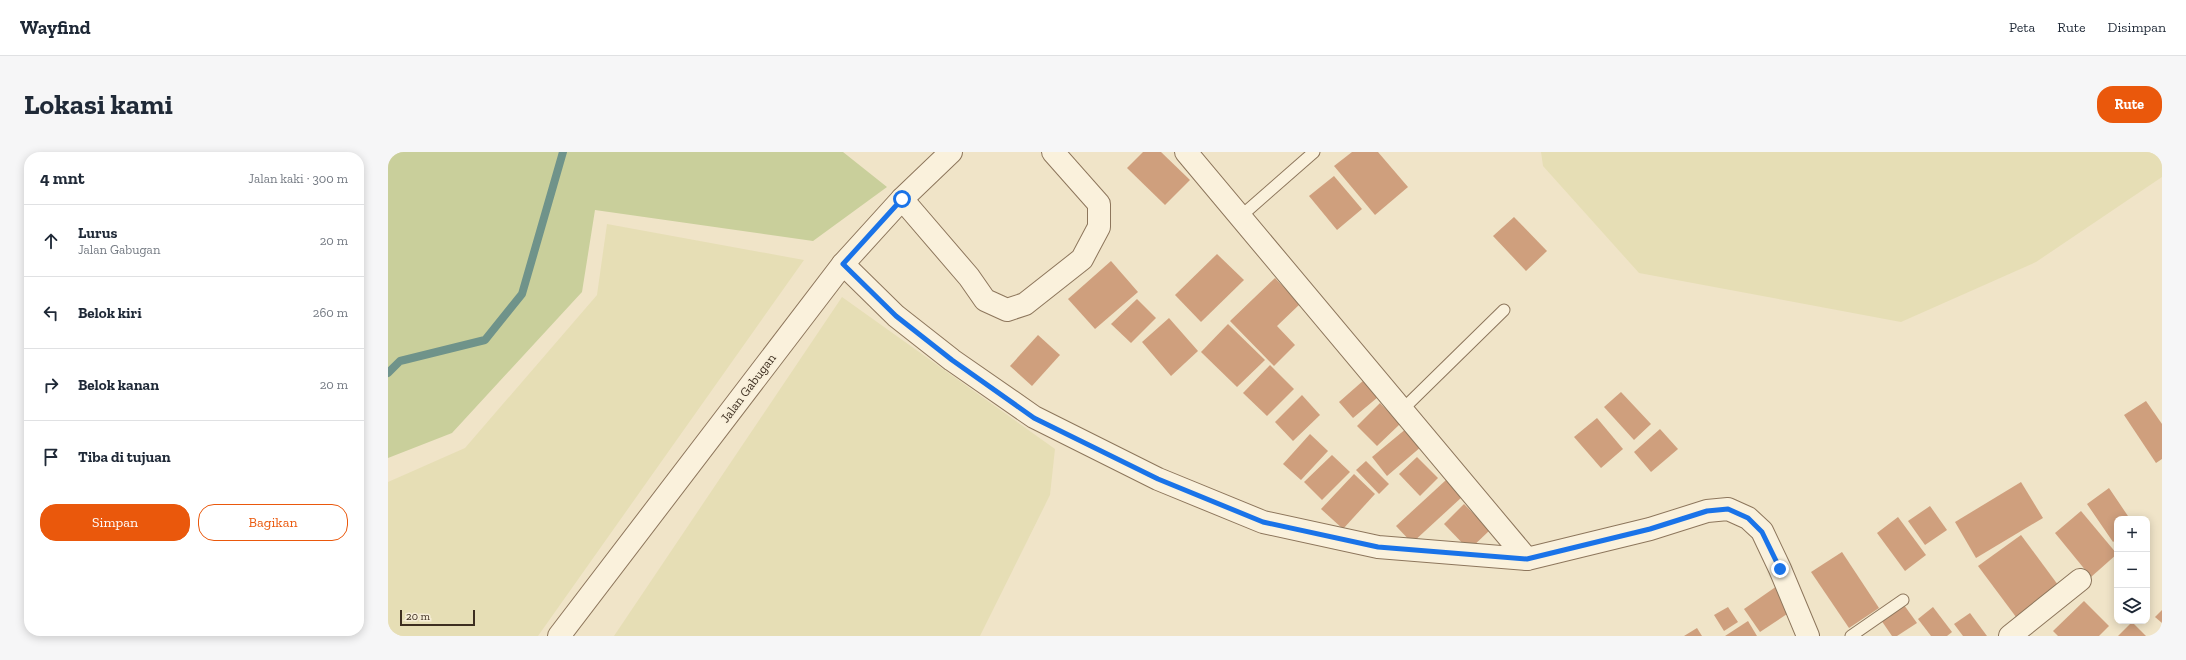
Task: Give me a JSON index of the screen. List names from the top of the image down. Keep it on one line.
{"streets":{"street":["Jalan Gabugan"]},"scale_bar":"20 m","page":{"header":"Wayfind","nav":["Peta","Rute","Disimpan"],"buttons":["Rute",["Simpan","Bagikan"]],"title":"Lokasi kami","heading":["4 mnt","Jalan kaki · 300 m"],"list":[["Lurus","Jalan Gabugan","20 m"],["Belok kiri","260 m"],["Belok kanan","20 m"],"Tiba di tujuan"],"map_buttons":["+","−"],"scale":"20 m"}}
